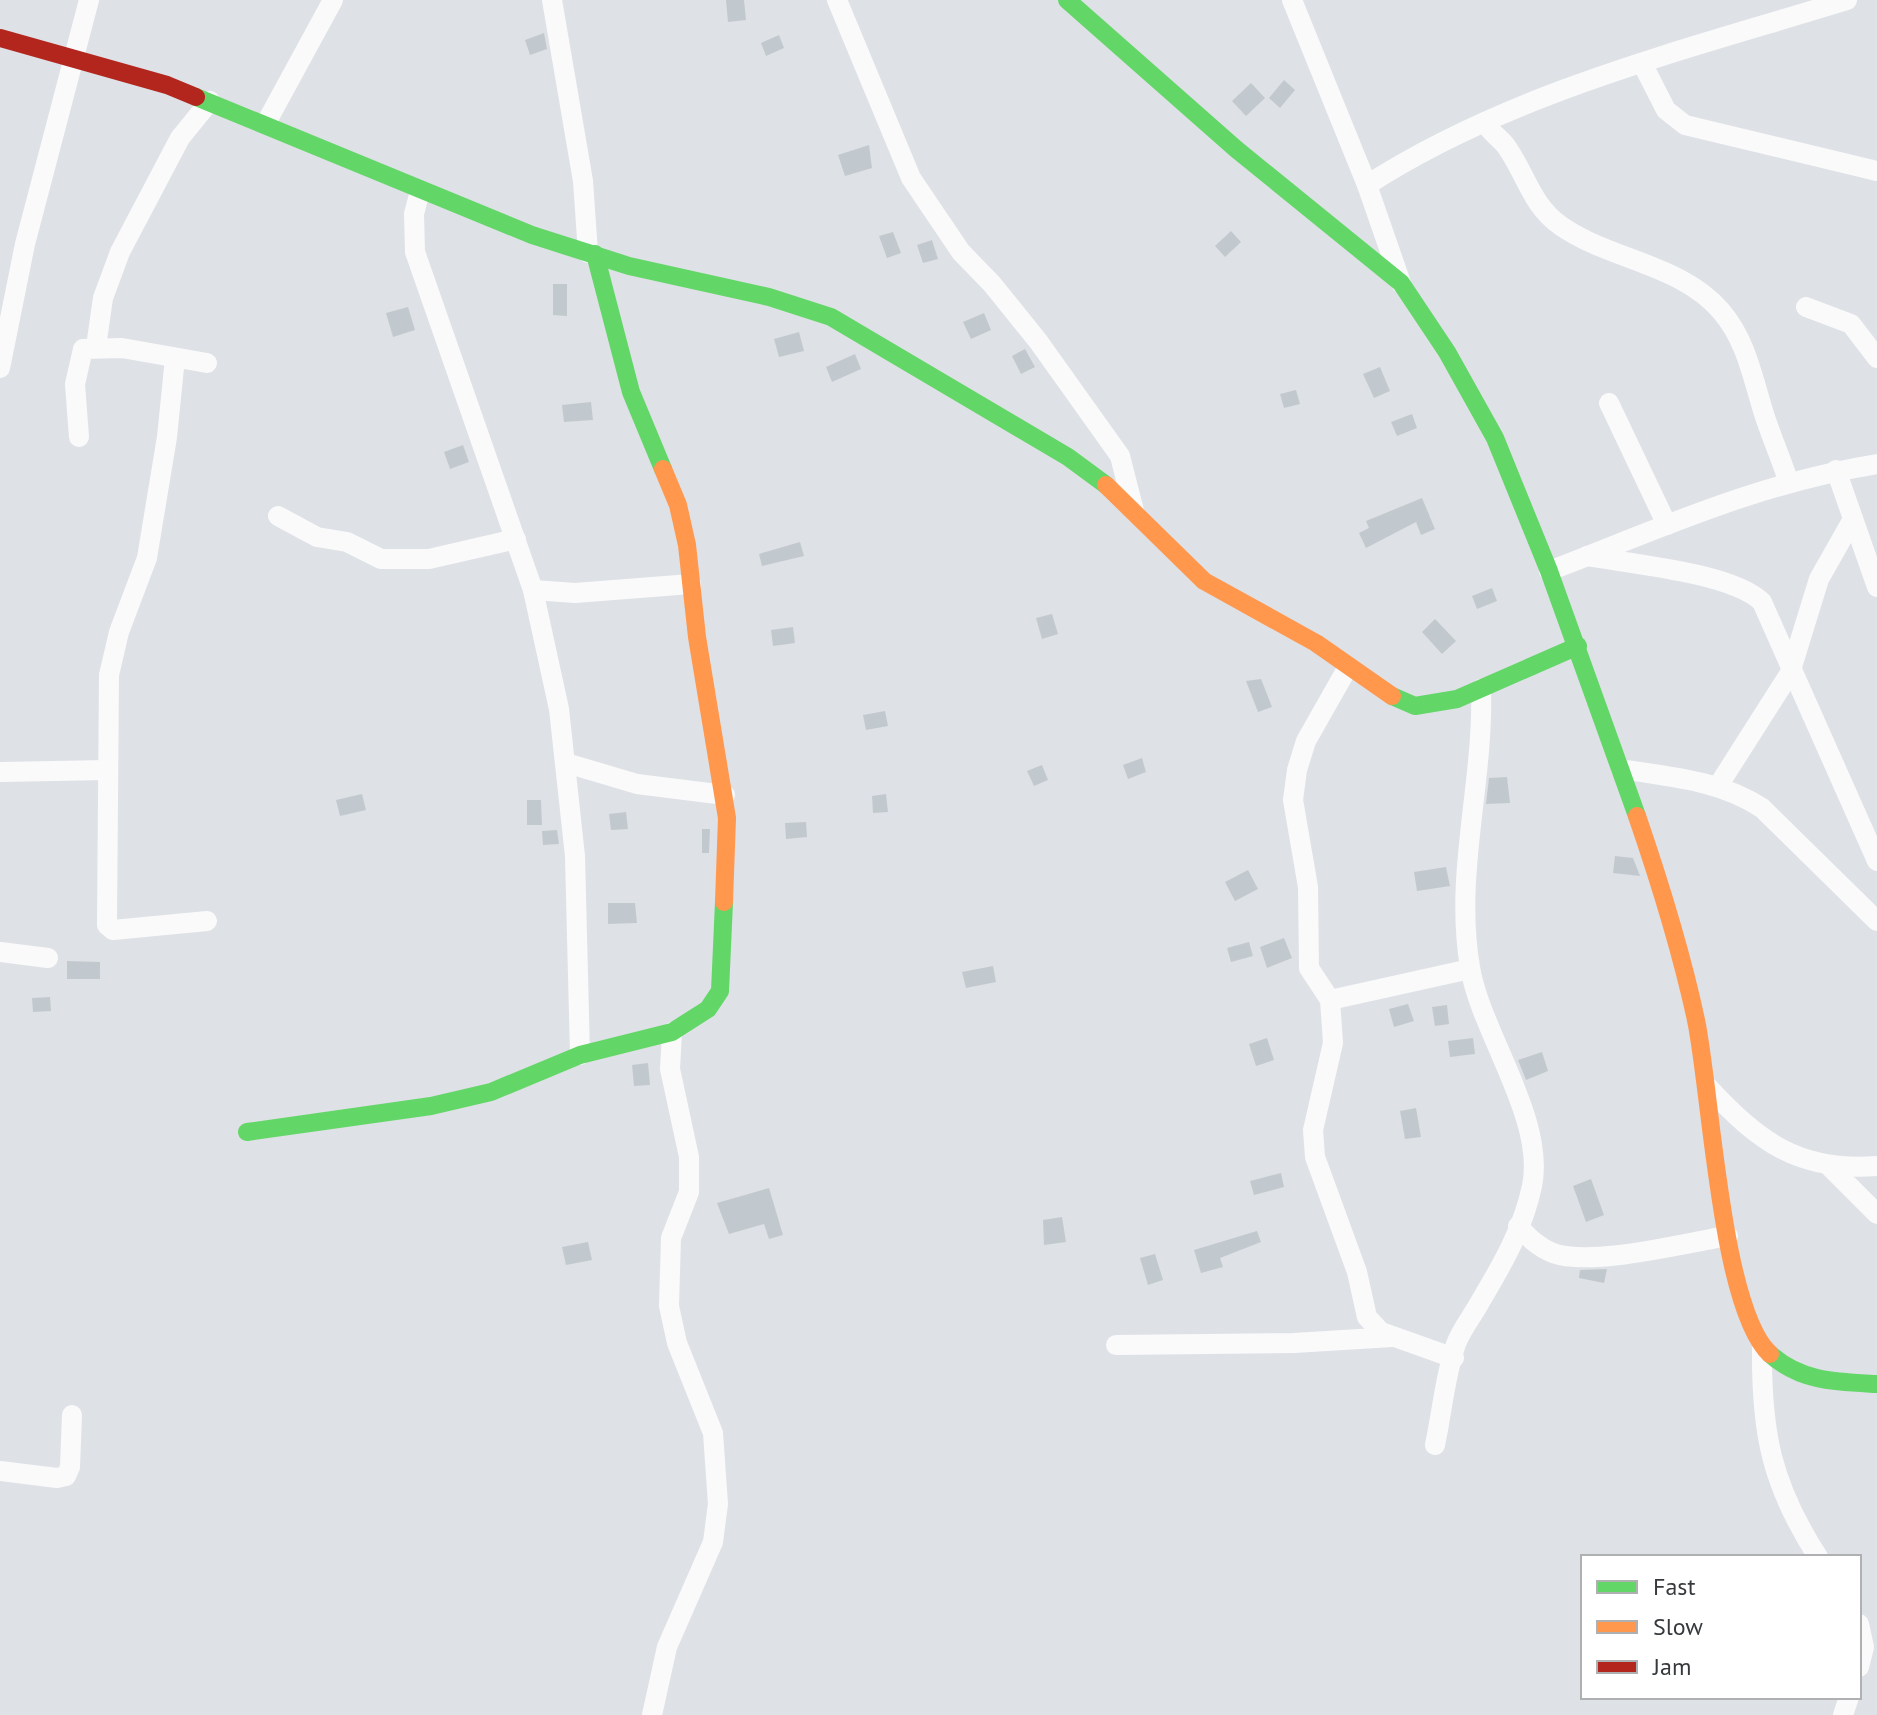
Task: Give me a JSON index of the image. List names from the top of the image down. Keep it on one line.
{"legend":["Fast","Slow","Jam"]}
